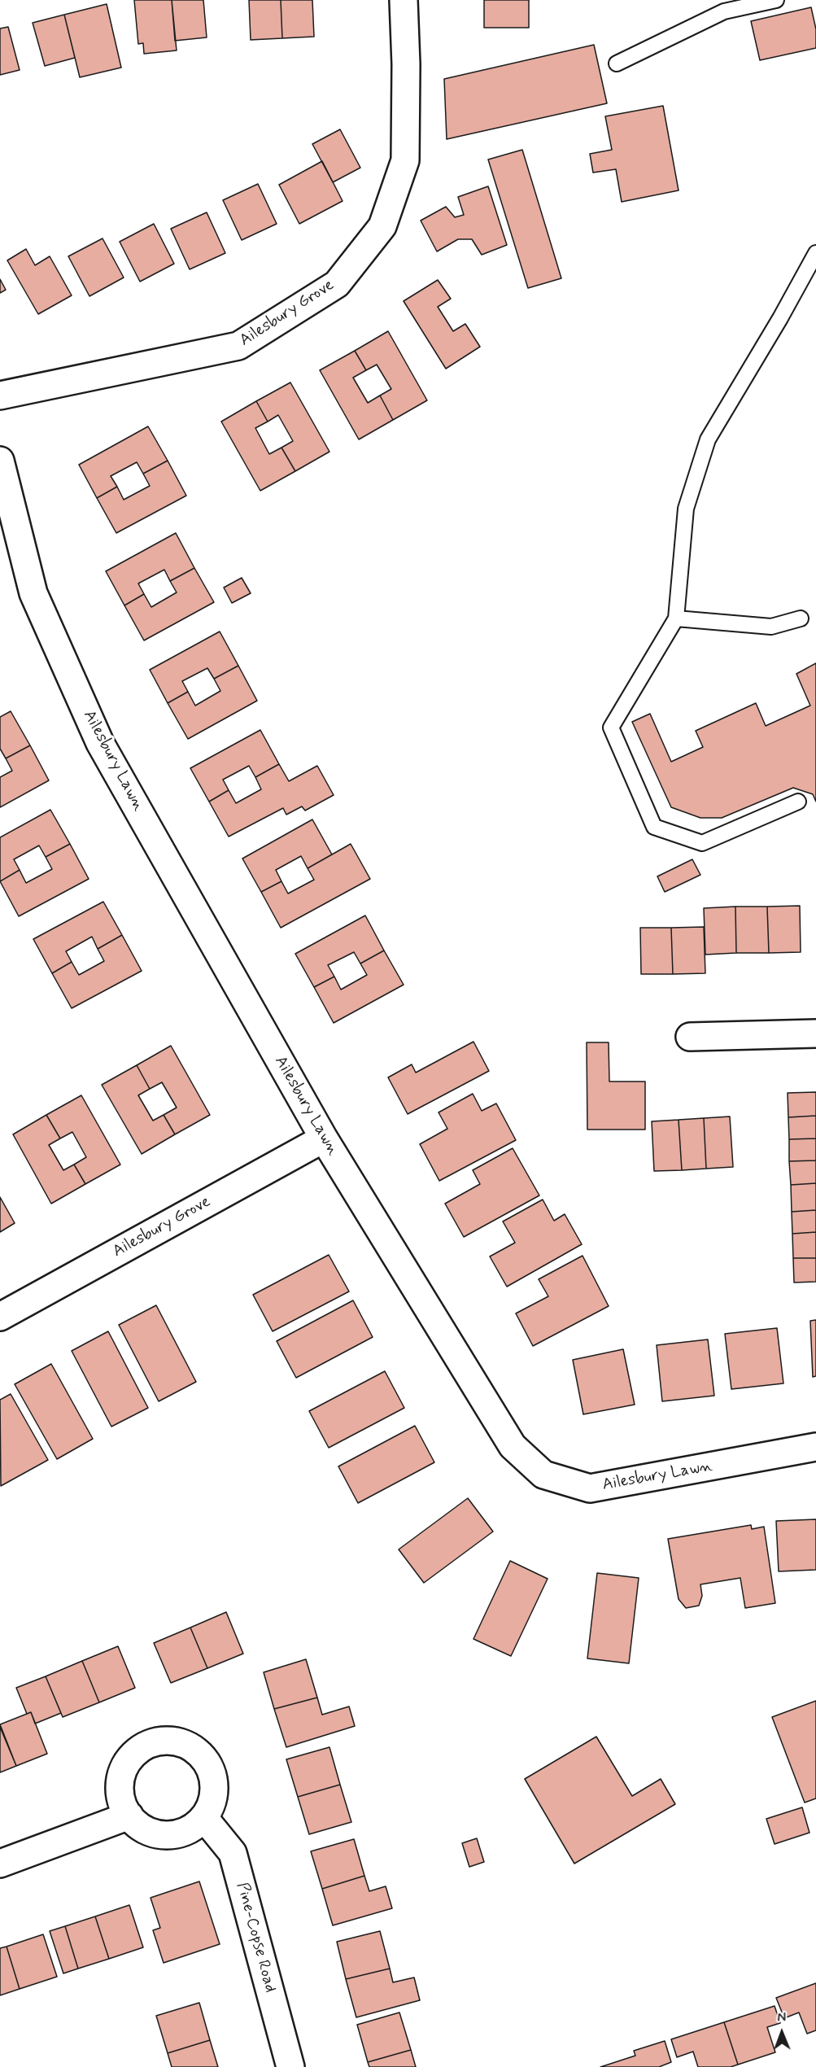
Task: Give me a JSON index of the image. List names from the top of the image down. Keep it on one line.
{"streets":{"street":["Ailesbury Grove","Ailesbury Lawn","Pine-Copse Road"]},"crossings":[["Ailesbury Grove","Ailesbury Lawn"]],"north":"top"}
